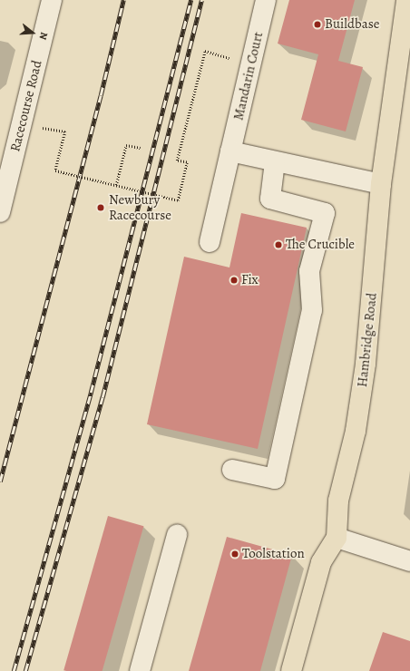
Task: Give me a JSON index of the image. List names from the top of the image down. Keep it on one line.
{"streets":{"main road":["Hambridge Road"],"street":["Mandarin Court","Racecourse Road"]},"places":["Buildbase","Newbury Racecourse","The Crucible","Fix","Toolstation"],"north":"right"}
